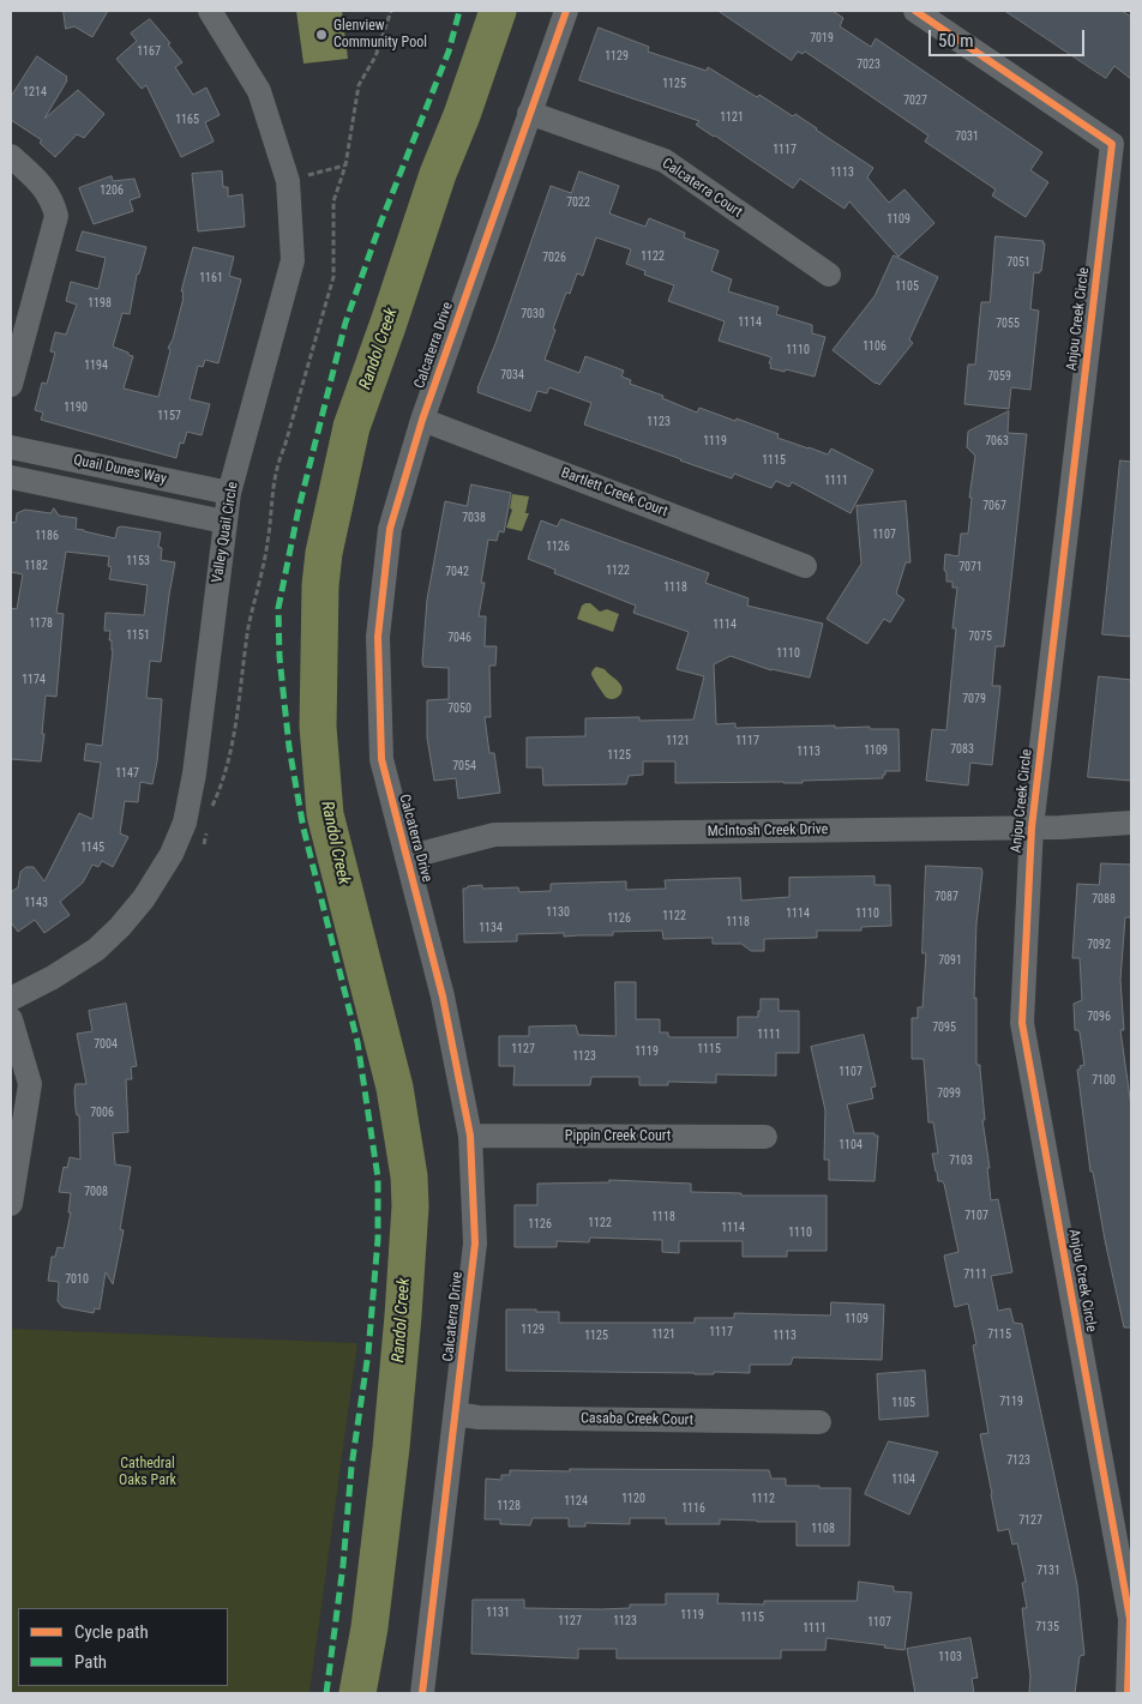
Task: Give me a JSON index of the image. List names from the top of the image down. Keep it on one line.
{"streets":{"street":["Calcaterra Court","Anjou Creek Circle","Calcaterra Drive","Quail Dunes Way","Bartlett Creek Court","Valley Quail Circle","McIntosh Creek Drive","Pippin Creek Court","Casaba Creek Court"]},"crossings":[["Calcaterra Court","Calcaterra Drive"],["Anjou Creek Circle","McIntosh Creek Drive"],["Calcaterra Drive","Bartlett Creek Court"],["Calcaterra Drive","McIntosh Creek Drive"],["Calcaterra Drive","Pippin Creek Court"],["Calcaterra Drive","Casaba Creek Court"],["Quail Dunes Way","Valley Quail Circle"]],"water":["Randol Creek"],"parks":["Cathedral Oaks Park"],"places":["Glenview Community Pool"],"house_numbers":["7019","1167","1129","7023","1125","1214","7027","1121","1165","7031","1117","1113","1206","7022","1109","1122","7026","7051","1161","1105","1198","7030","1114","7055","1106","1110","1194","7034","7059","1190","1157","1123","1119","7063","1115","1111","7067","7038","1107","1186","1126","1153","1182","7071","1122","7042","1118","1178","1114","1151","7075","7046","1110","1174","7079","7050","1121","1117","7083","1109","1113","1125","7054","1147","1145","7087","7088","1143","1130","1114","1110","1122","1126","1118","1134","7092","7091","7096","7095","1111","7004","1127","1115","1119","1123","1107","7100","7099","7006","1104","7103","7008","7107","1118","1122","1126","1114","1110","7111","7010","1109","1129","1117","1121","7115","1125","1113","7119","1105","7123","1104","1120","1112","1124","1128","1116","7127","1108","7131","1131","1119","1115","1127","1123","1107","7135","1111","1103"],"legend":["Cycle path","Path"],"scale_bar":"50 m"}
